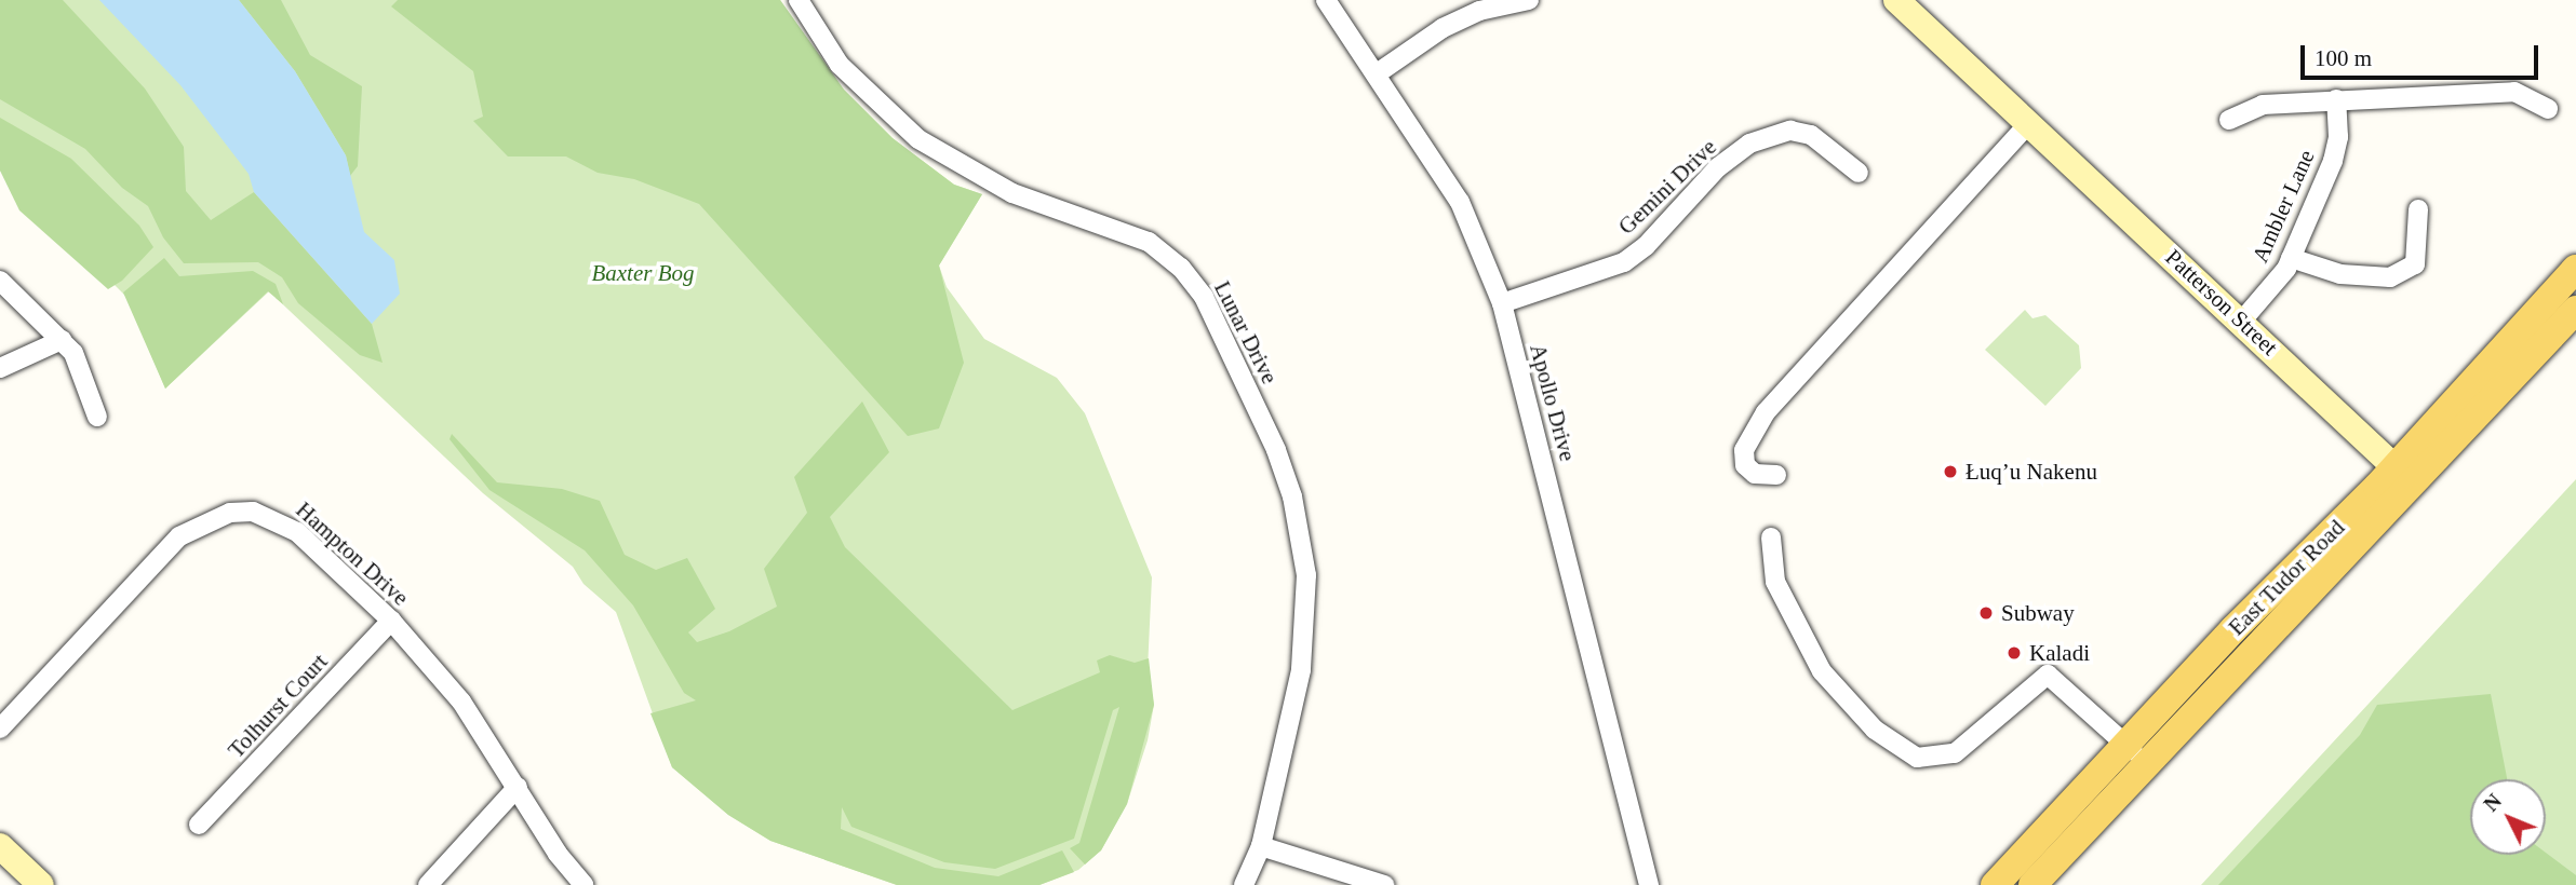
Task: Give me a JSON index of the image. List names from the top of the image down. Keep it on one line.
{"streets":{"main road":["East Tudor Road"],"street":["Gemini Drive","Ambler Lane","Patterson Street","Lunar Drive","Apollo Drive","Hampton Drive","Tolhurst Court"]},"crossings":[["Gemini Drive","Apollo Drive"],["Ambler Lane","Patterson Street"],["Patterson Street","East Tudor Road"],["Hampton Drive","Tolhurst Court"]],"parks":["Baxter Bog"],"places":["Łuq’u Nakenu","Subway","Kaladi"],"scale_bar":"100 m","north":"top left"}
